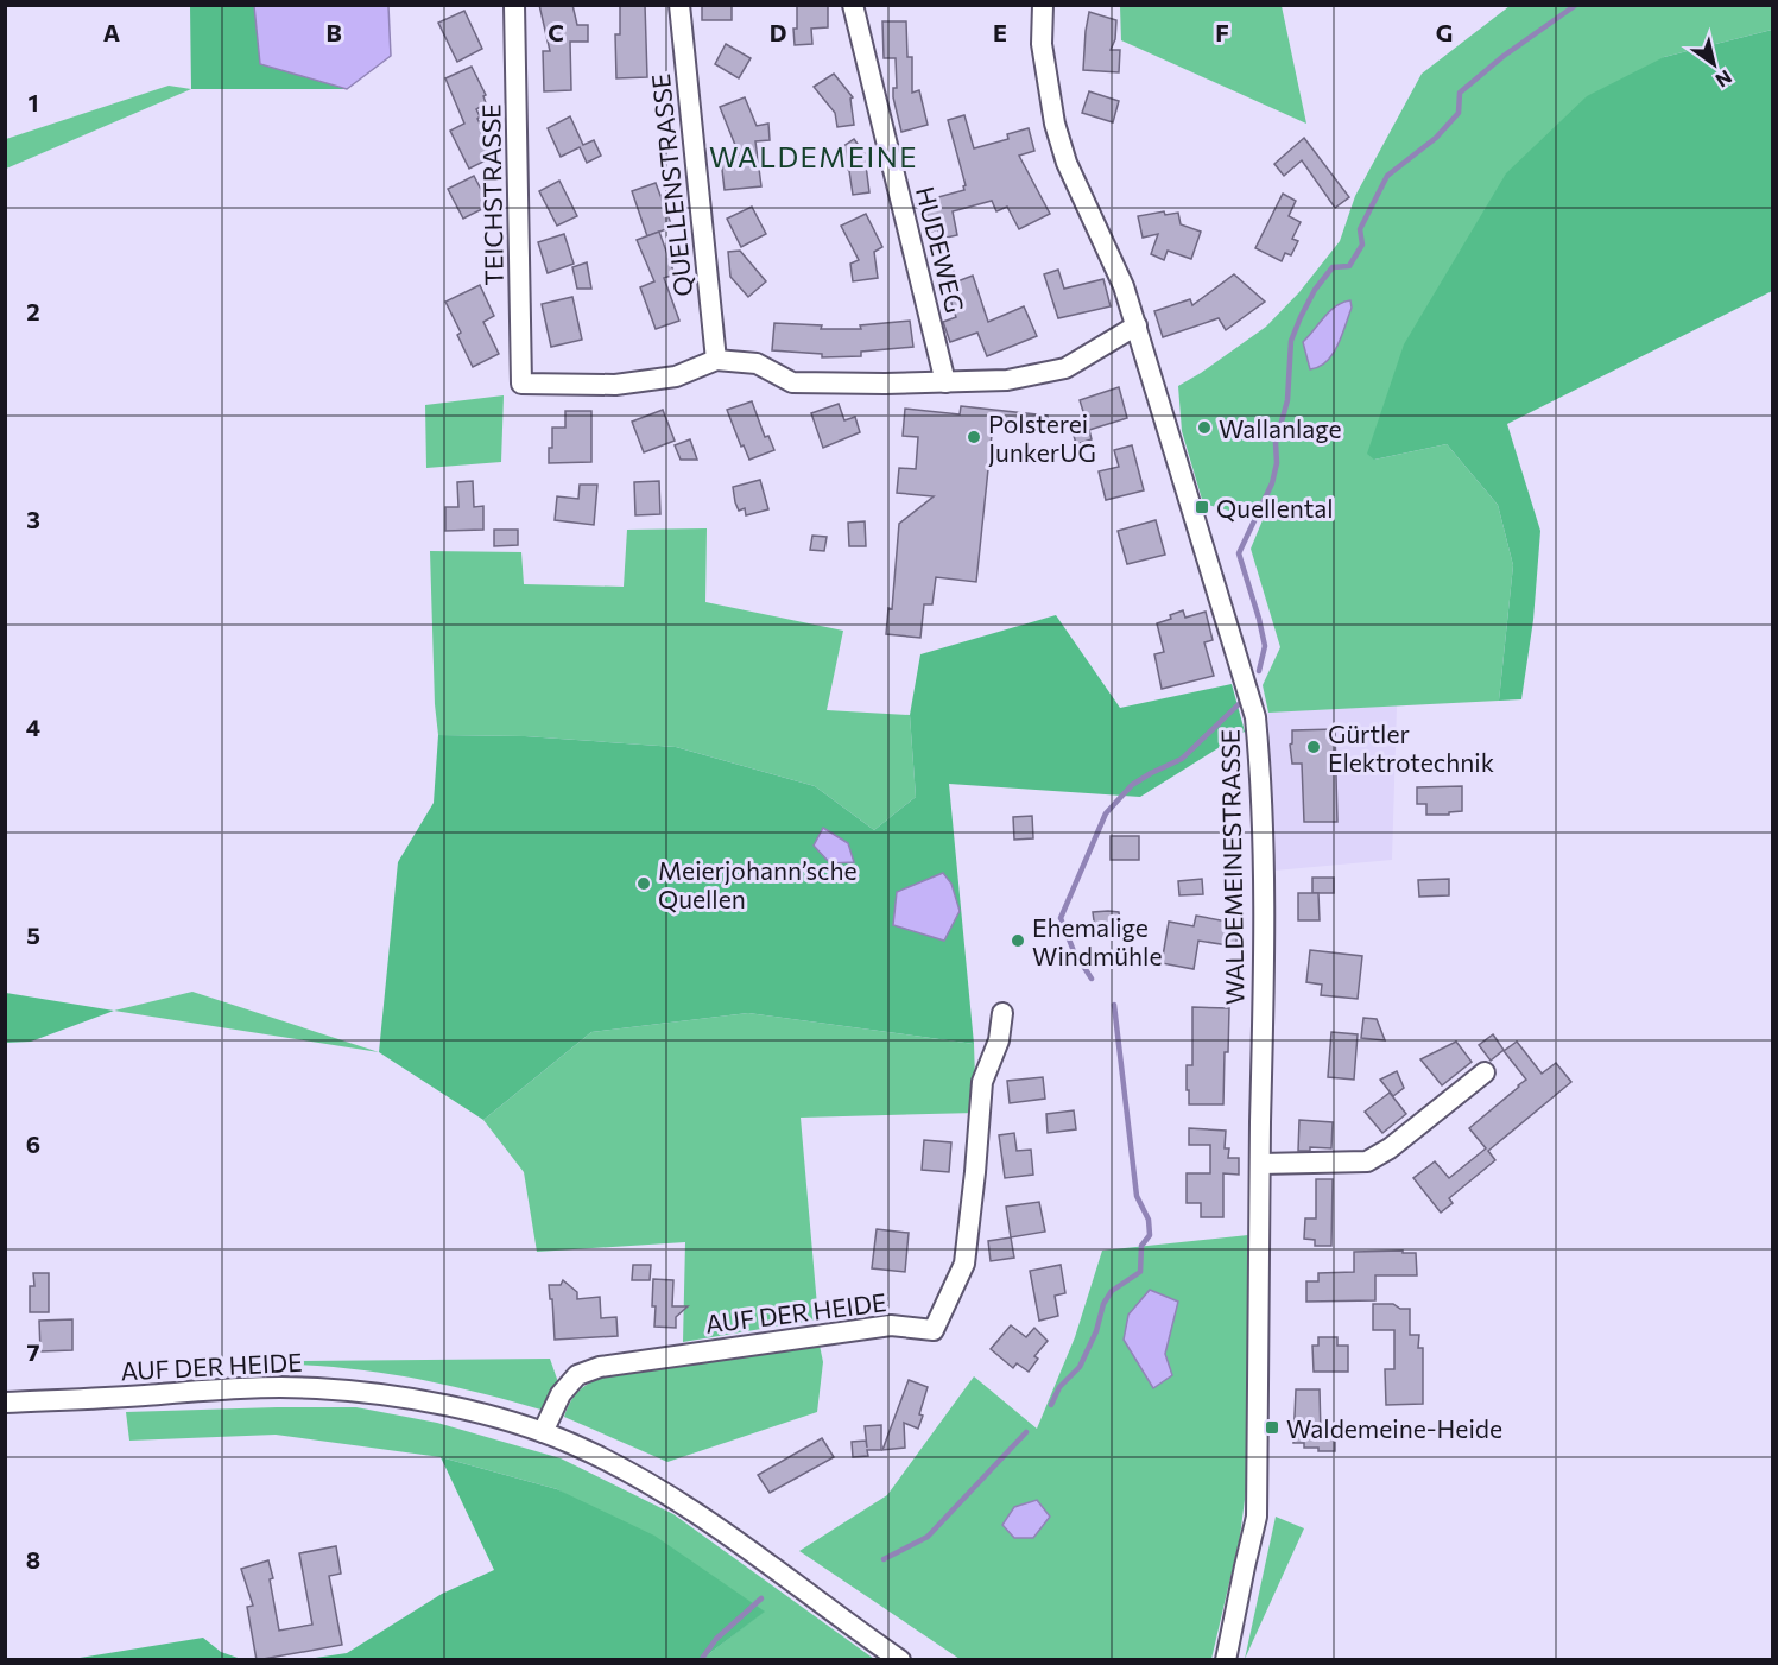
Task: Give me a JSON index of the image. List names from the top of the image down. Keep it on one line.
{"streets":{"street":["QUELLENSTRASSE","TEICHSTRASSE","HUDEWEG","WALDEMEINESTRASSE","AUF DER HEIDE"]},"crossings":[["QUELLENSTRASSE","TEICHSTRASSE"]],"districts":["WALDEMEINE"],"places":{"other":["Wallanlage","Polsterei JunkerUG","Gürtler Elektrotechnik","Meierjohann’sche Quellen","Ehemalige Windmühle"],"transit":["Quellental","Waldemeine-Heide"]},"north":"bottom right","grid":{"columns":["A","B","C","D","E","F","G"],"rows":["1","2","3","4","5","6","7","8"]}}
